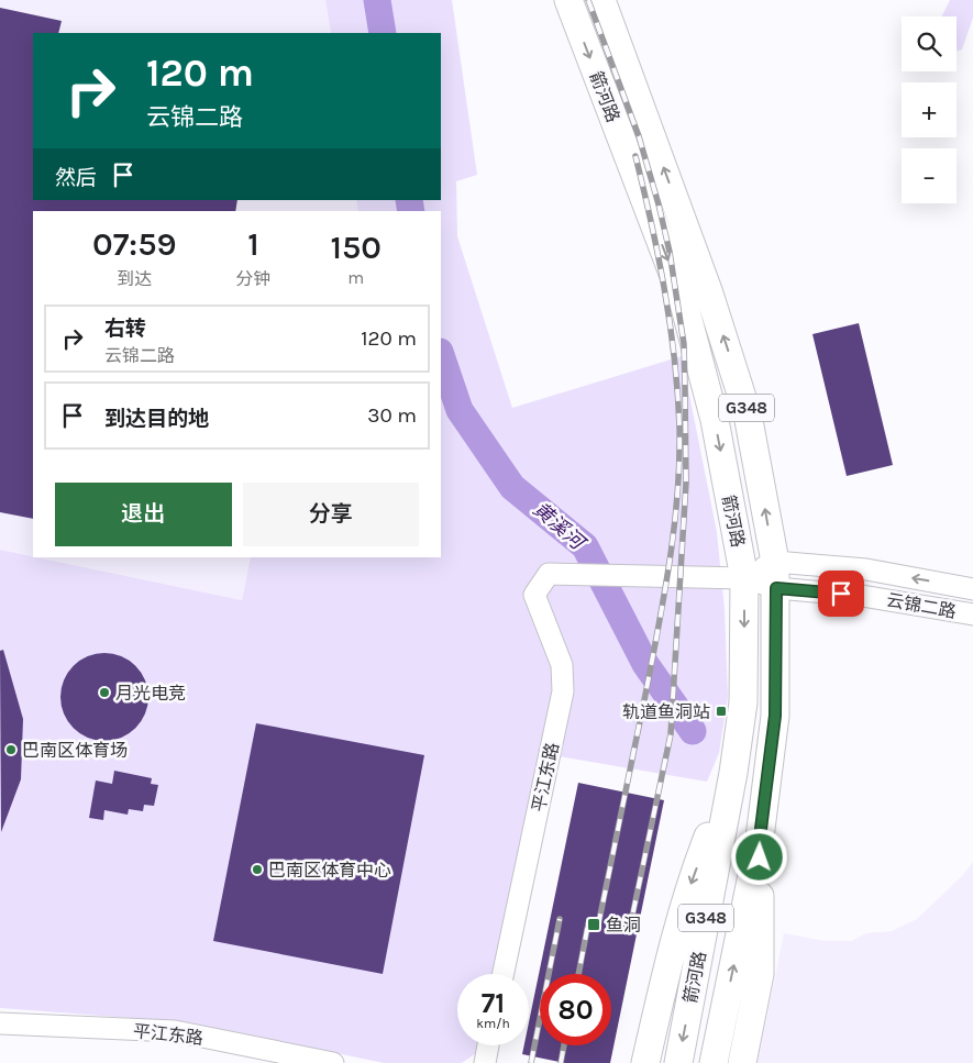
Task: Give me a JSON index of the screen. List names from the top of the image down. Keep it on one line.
{"streets":{"highway":["箭河路","G348"],"street":["云锦二路","平江东路"]},"crossings":[["箭河路","云锦二路"],["箭河路","平江东路"],["云锦二路","平江东路"]],"water":["黄溪河"],"places":{"other":["月光电竞","巴南区体育场","巴南区体育中心"],"transit":["轨道鱼洞站","鱼洞"]},"page":{"map_buttons":["+","−"],"turn":["120 m","云锦二路"],"then":"然后","eta":["07:59","到达","1","分钟","150","m"],"list":[{"name":"右转","note":"云锦二路","value":"120 m"},{"name":"到达目的地","value":"30 m"}],"buttons":["退出","分享"],"speed":"71 km/h","limit":"80"}}
